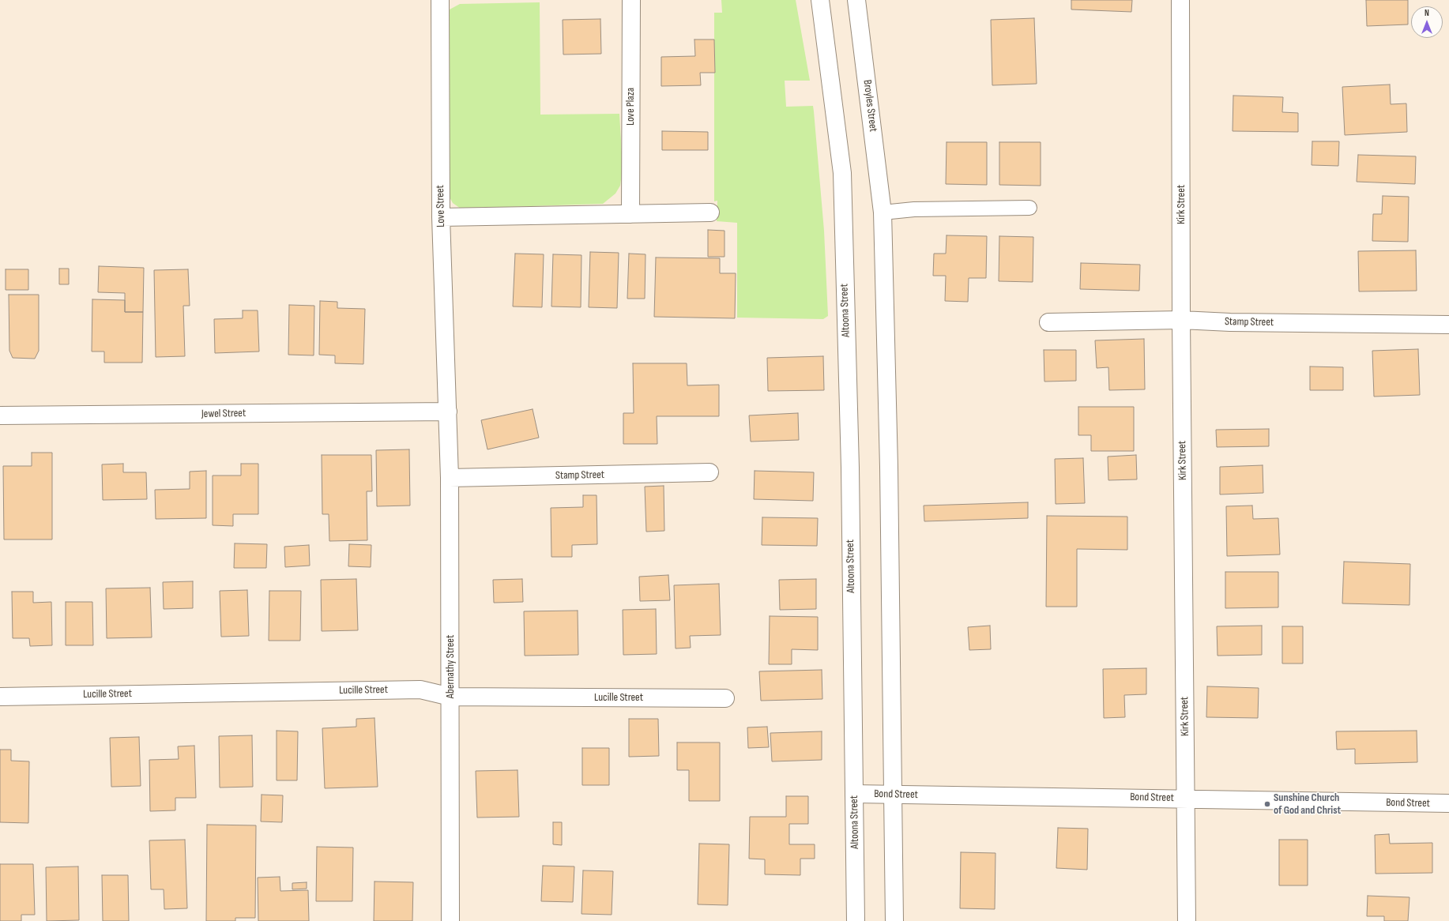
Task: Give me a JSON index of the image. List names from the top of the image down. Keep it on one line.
{"streets":{"street":["Broyles Street","Love Plaza","Kirk Street","Love Street","Altoona Street","Stamp Street","Jewel Street","Abernathy Street","Lucille Street","Bond Street"]},"crossings":[["Kirk Street","Stamp Street"],["Kirk Street","Bond Street"],["Love Street","Jewel Street"],["Love Street","Abernathy Street"],["Altoona Street","Bond Street"],["Stamp Street","Abernathy Street"],["Jewel Street","Abernathy Street"],["Abernathy Street","Lucille Street"]],"places":["Sunshine Church of God and Christ"],"north":"top"}
